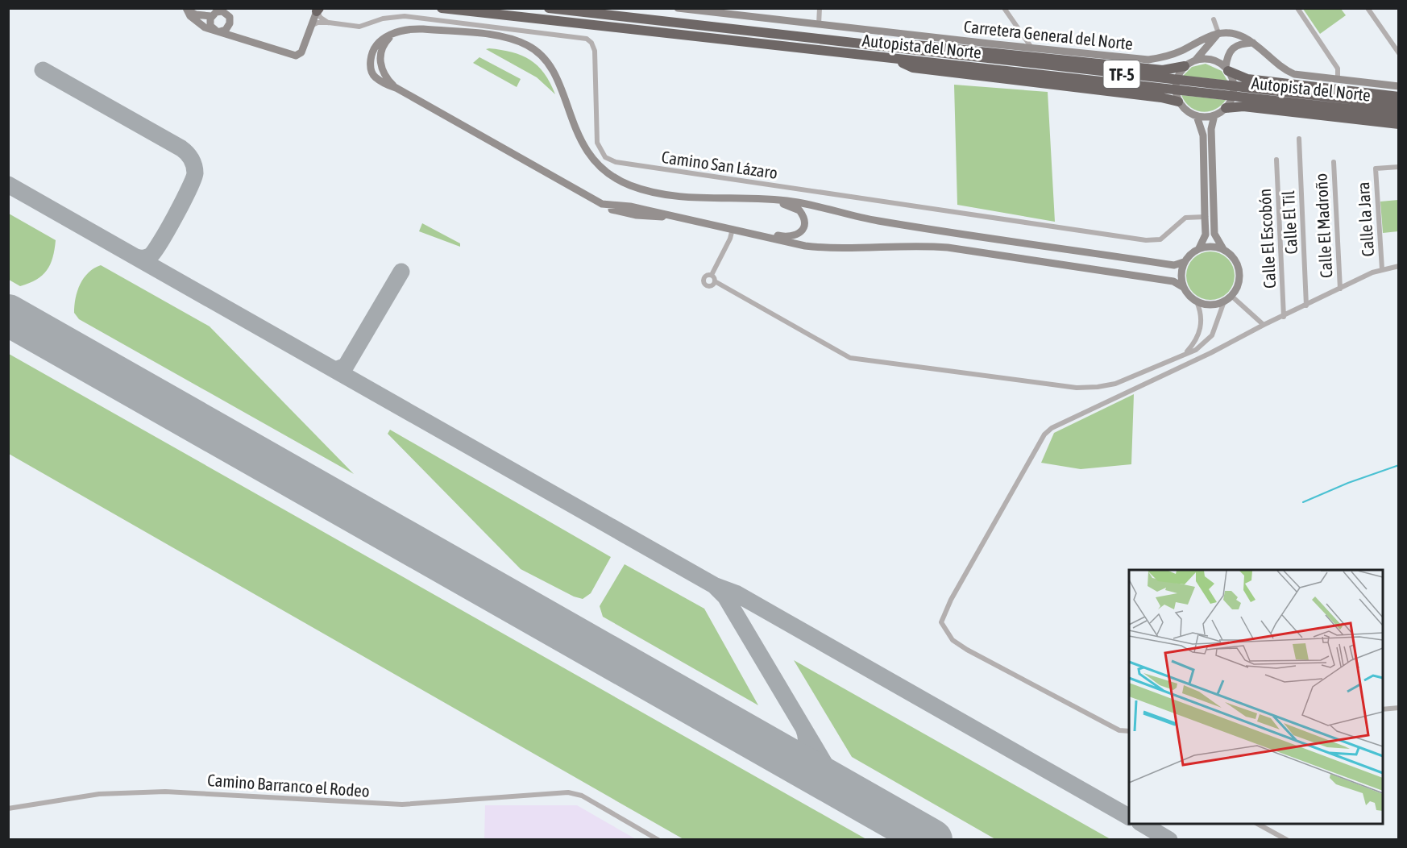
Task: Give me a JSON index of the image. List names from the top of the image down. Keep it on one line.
{"streets":{"highway":["Autopista del Norte","TF-5"],"main road":["Carretera General del Norte"],"street":["Camino San Lázaro","Calle la Jara","Calle El Til","Calle El Madroño","Calle El Escobón","Camino Barranco el Rodeo"]}}
